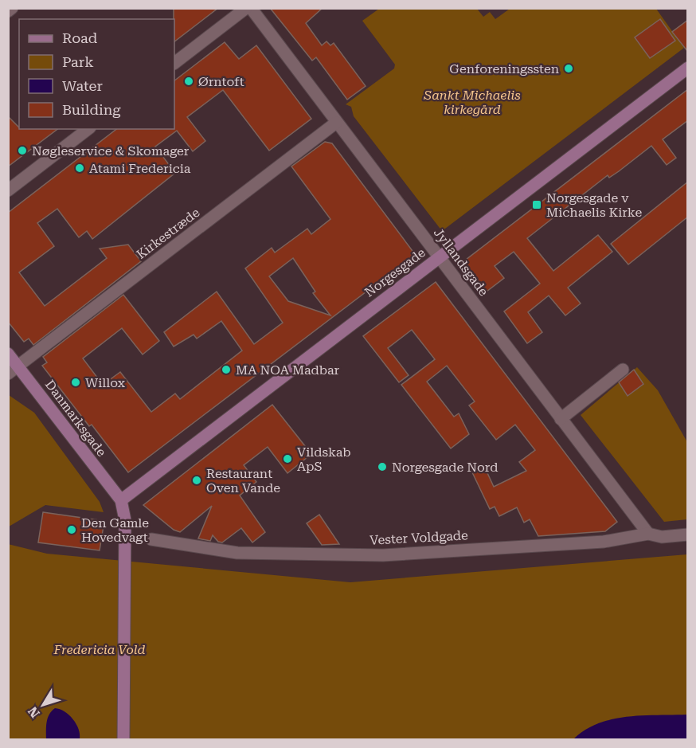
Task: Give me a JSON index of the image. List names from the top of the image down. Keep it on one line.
{"streets":{"street":["Kirkestræde","Jyllandsgade","Norgesgade","Danmarksgade","Vester Voldgade"]},"crossings":[["Kirkestræde","Jyllandsgade"],["Kirkestræde","Danmarksgade"],["Jyllandsgade","Norgesgade"],["Jyllandsgade","Vester Voldgade"],["Norgesgade","Danmarksgade"]],"parks":["Sankt Michaelis kirkegård","Fredericia Vold"],"places":{"other":["Genforeningssten","Ørntoft","Nøgleservice & Skomager","Atami Fredericia","MA NOA Madbar","Willox","Vildskab ApS","Norgesgade Nord","Restaurant Oven Vande","Den Gamle Hovedvagt"],"transit":["Norgesgade v Michaelis Kirke"]},"legend":["Road","Park","Water","Building"],"north":"bottom left"}
